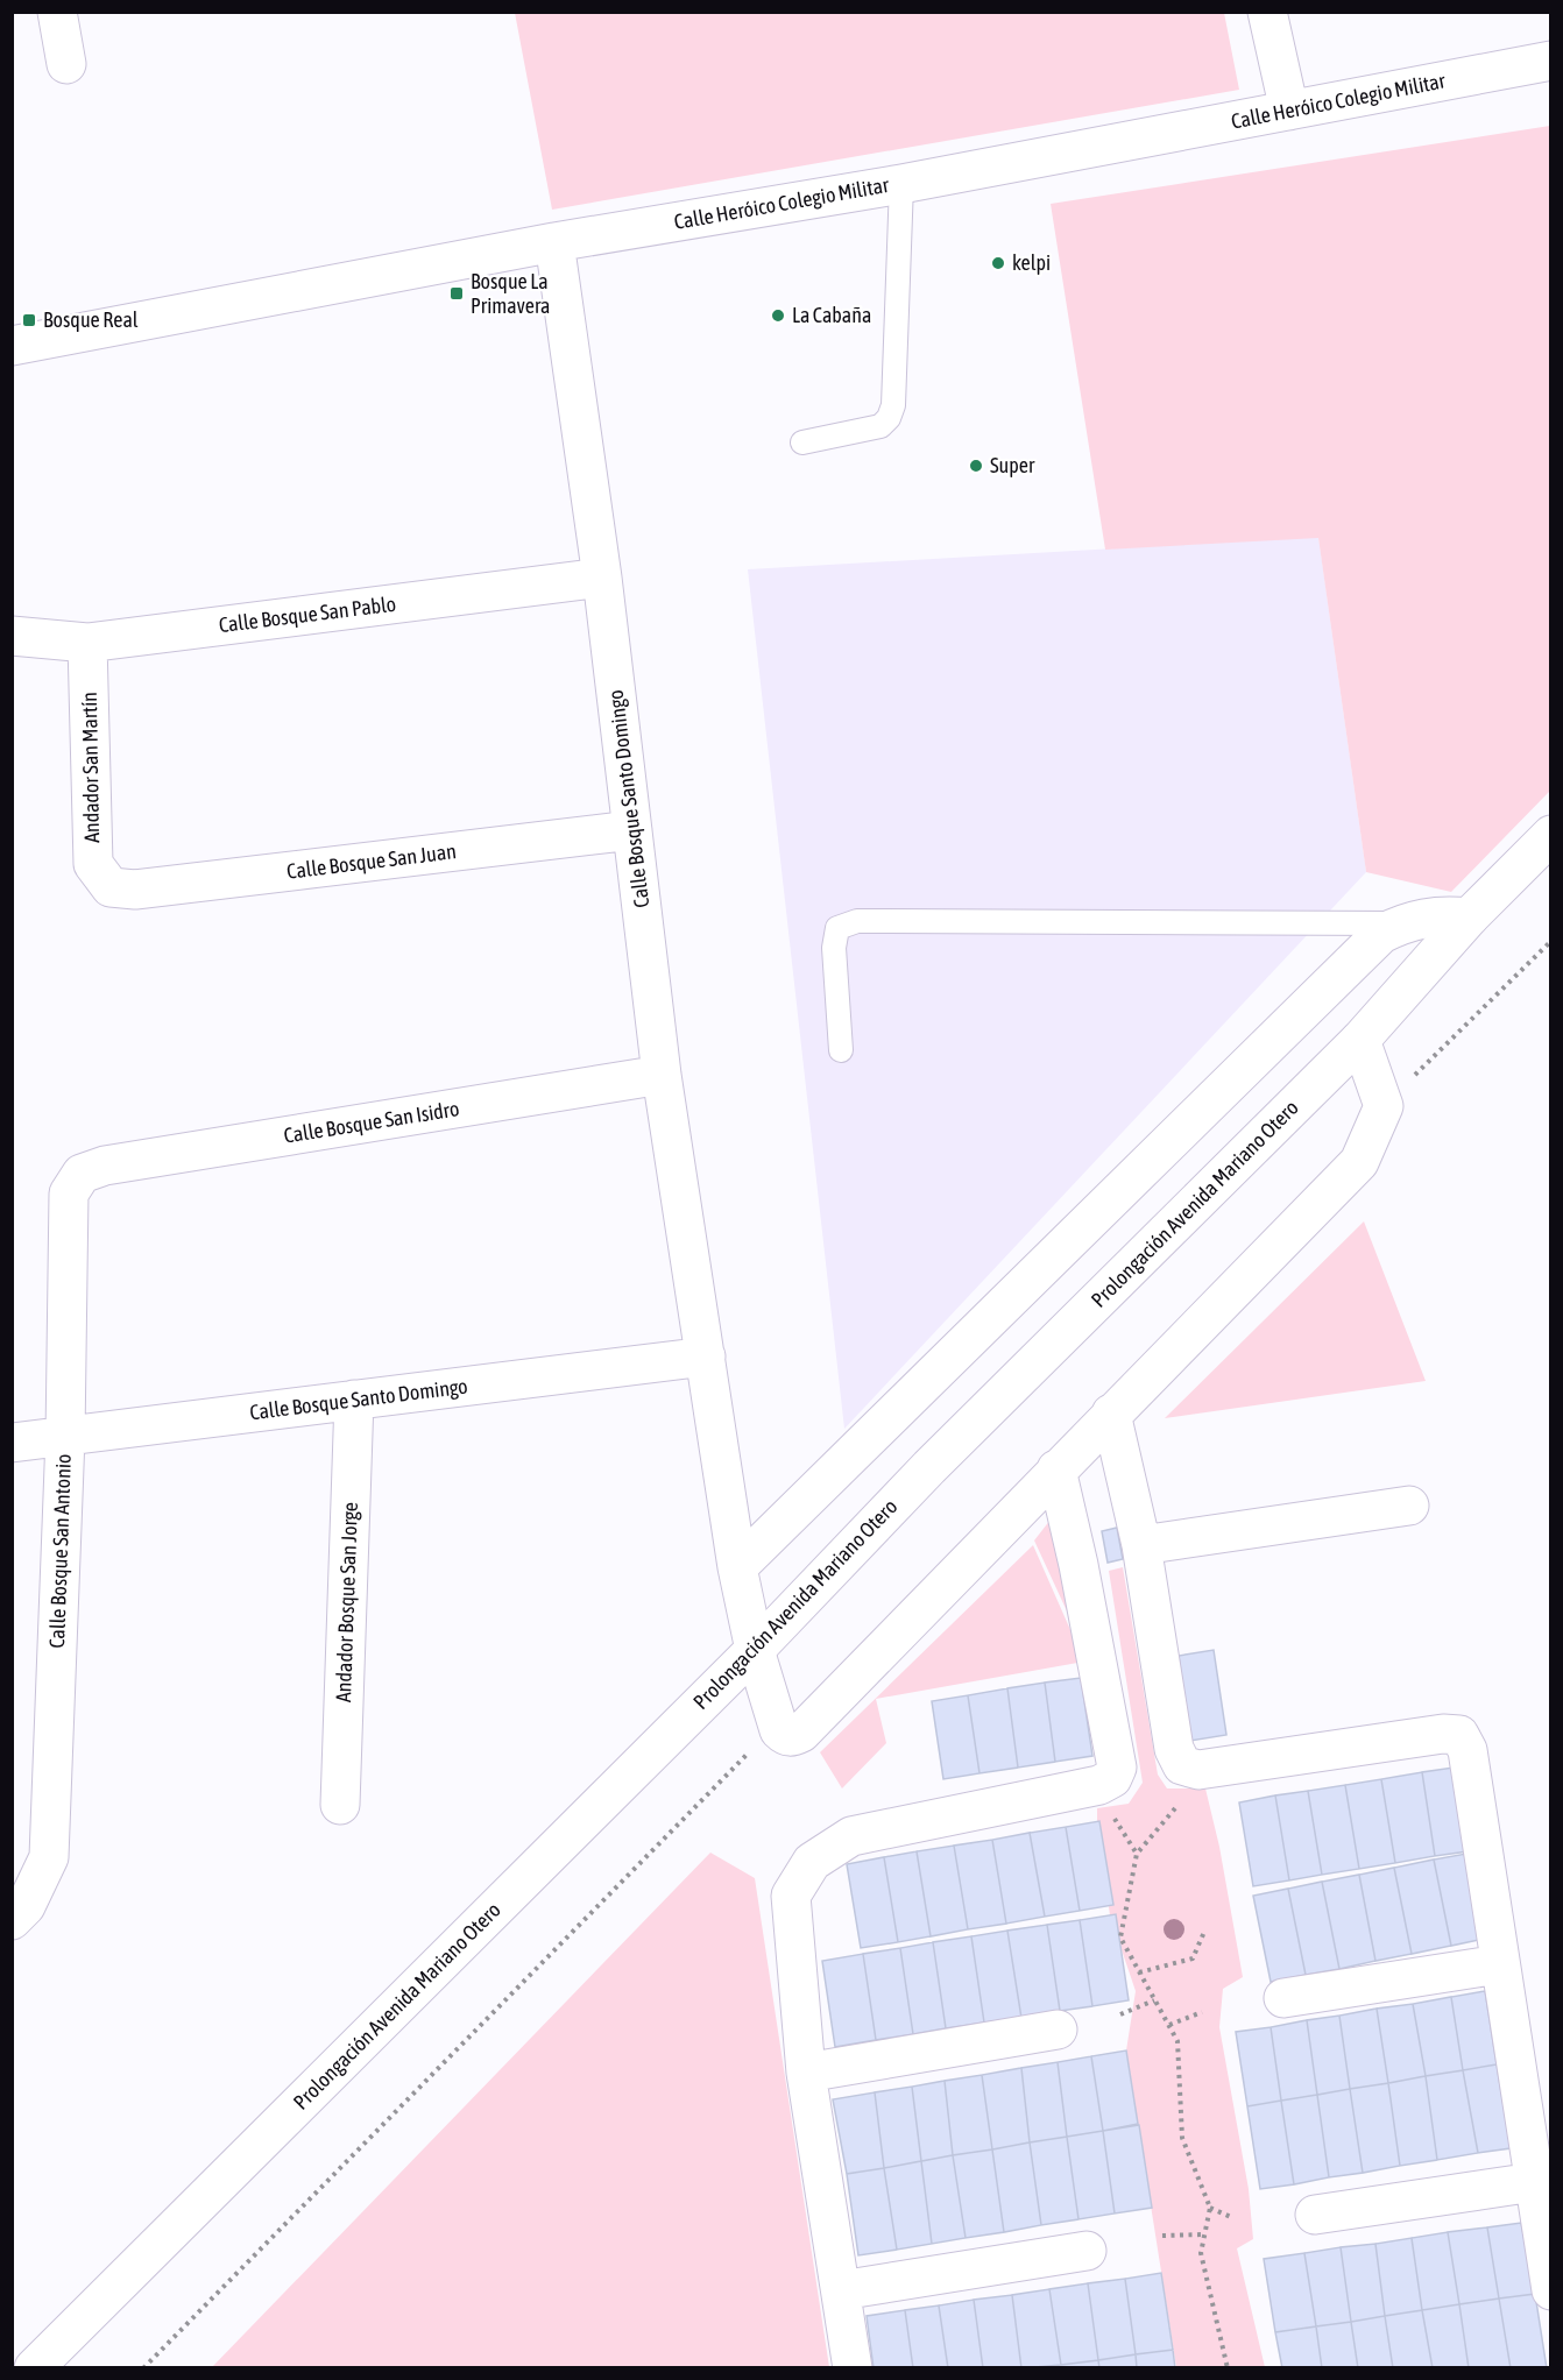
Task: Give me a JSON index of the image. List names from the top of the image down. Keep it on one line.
{"streets":{"street":["Calle Heróico Colegio Militar","Calle Bosque San Pablo","Andador San Martín","Calle Bosque Santo Domingo","Calle Bosque San Juan","Calle Bosque San Isidro","Prolongación Avenida Mariano Otero","Calle Bosque San Antonio","Andador Bosque San Jorge"]},"crossings":[["Calle Heróico Colegio Militar","Calle Bosque Santo Domingo"],["Calle Bosque San Pablo","Andador San Martín"],["Calle Bosque San Pablo","Calle Bosque Santo Domingo"],["Andador San Martín","Calle Bosque San Juan"],["Calle Bosque Santo Domingo","Calle Bosque San Juan"],["Calle Bosque Santo Domingo","Calle Bosque San Isidro"],["Calle Bosque Santo Domingo","Prolongación Avenida Mariano Otero"],["Calle Bosque Santo Domingo","Calle Bosque San Antonio"],["Calle Bosque Santo Domingo","Andador Bosque San Jorge"],["Calle Bosque San Isidro","Calle Bosque San Antonio"]],"places":{"other":["kelpi","La Cabaña","Super"],"transit":["Bosque La Primavera","Bosque Real"]}}
